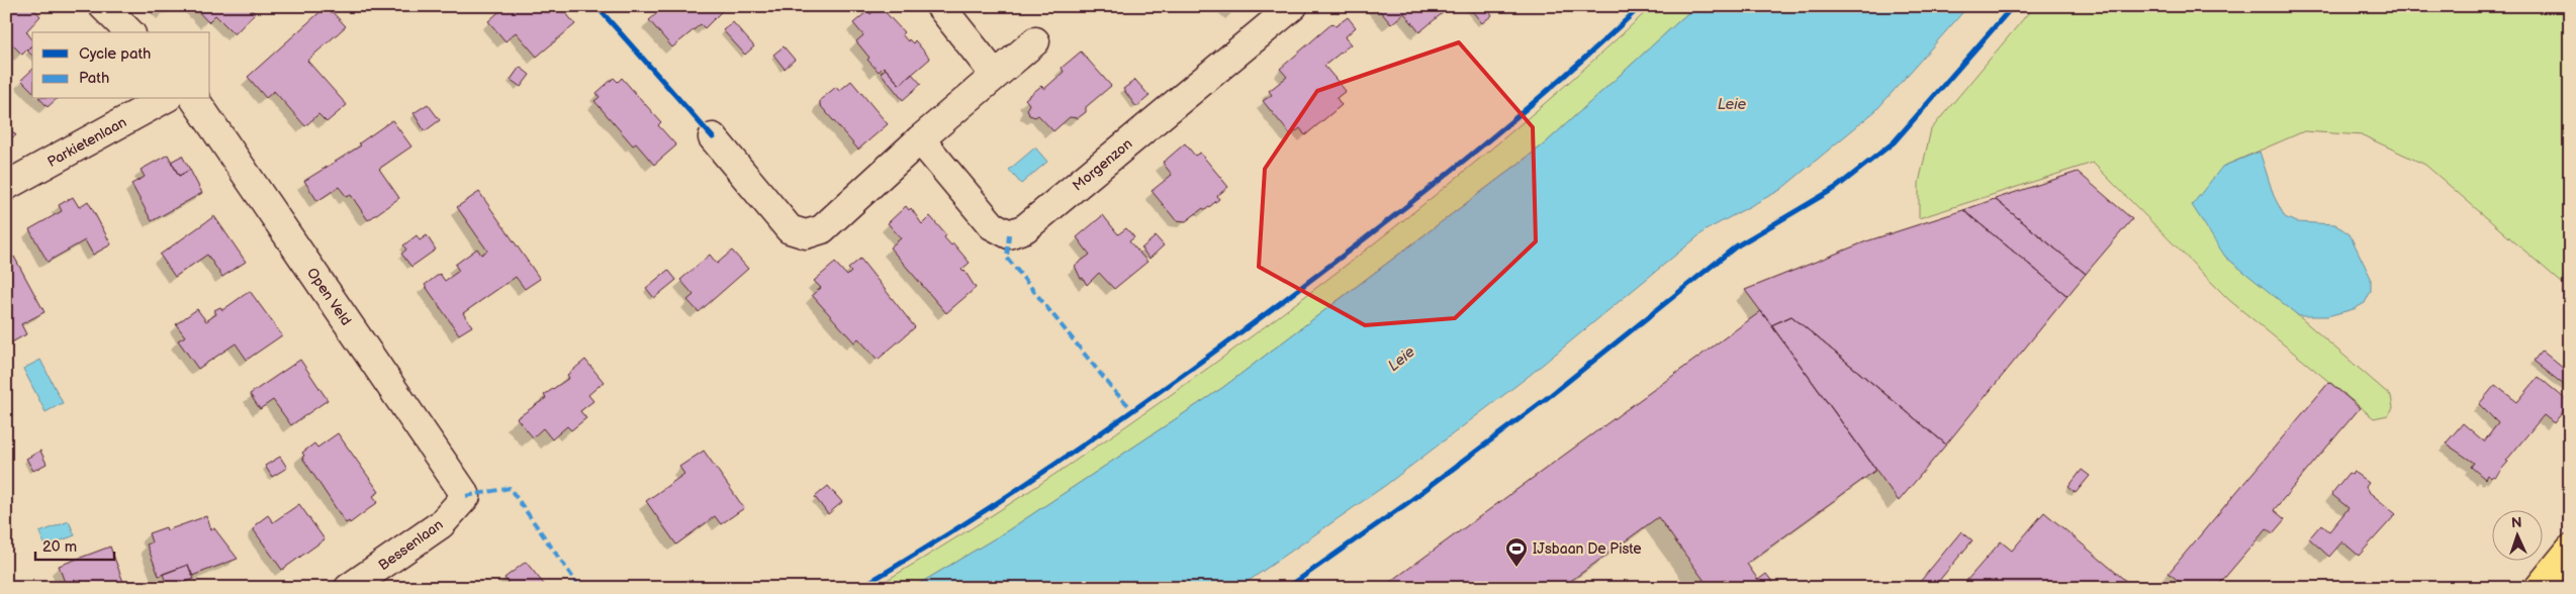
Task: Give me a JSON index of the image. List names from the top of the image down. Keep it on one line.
{"streets":{"street":["Parkietenlaan","Morgenzon","Open Veld","Bessenlaan"]},"crossings":[["Open Veld","Bessenlaan"]],"water":["Leie"],"places":{"sports":["IJsbaan De Piste"]},"legend":["Cycle path","Path"],"scale_bar":"20 m","north":"top"}
